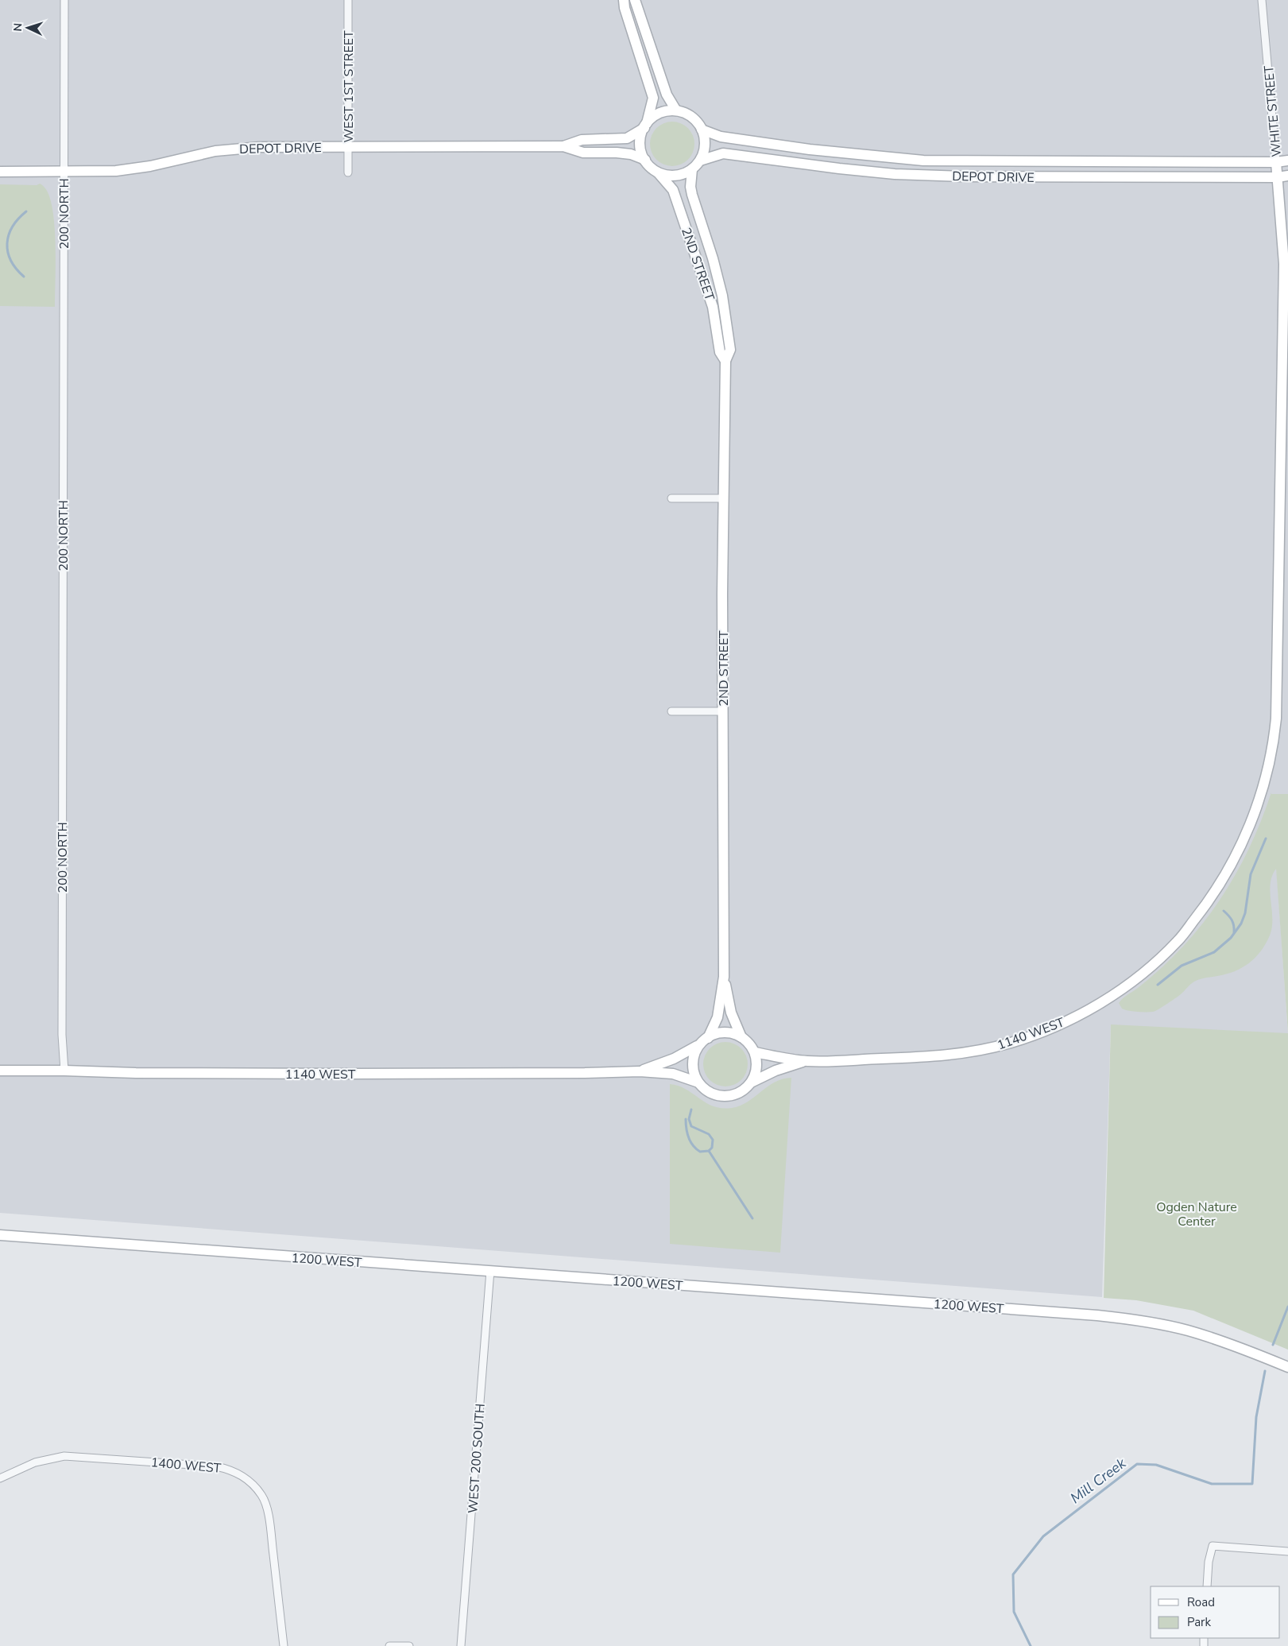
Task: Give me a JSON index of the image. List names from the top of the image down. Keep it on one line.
{"streets":{"street":["WEST 1ST STREET","WHITE STREET","DEPOT DRIVE","200 NORTH","2ND STREET","1140 WEST","1200 WEST","WEST 200 SOUTH","1400 WEST"]},"crossings":[["WEST 1ST STREET","DEPOT DRIVE"],["WHITE STREET","DEPOT DRIVE"],["WHITE STREET","1140 WEST"],["DEPOT DRIVE","200 NORTH"],["DEPOT DRIVE","2ND STREET"],["200 NORTH","1140 WEST"],["2ND STREET","1140 WEST"],["1200 WEST","WEST 200 SOUTH"]],"water":["Mill Creek"],"parks":["Ogden Nature Center"],"legend":["Road","Park"],"north":"left"}
